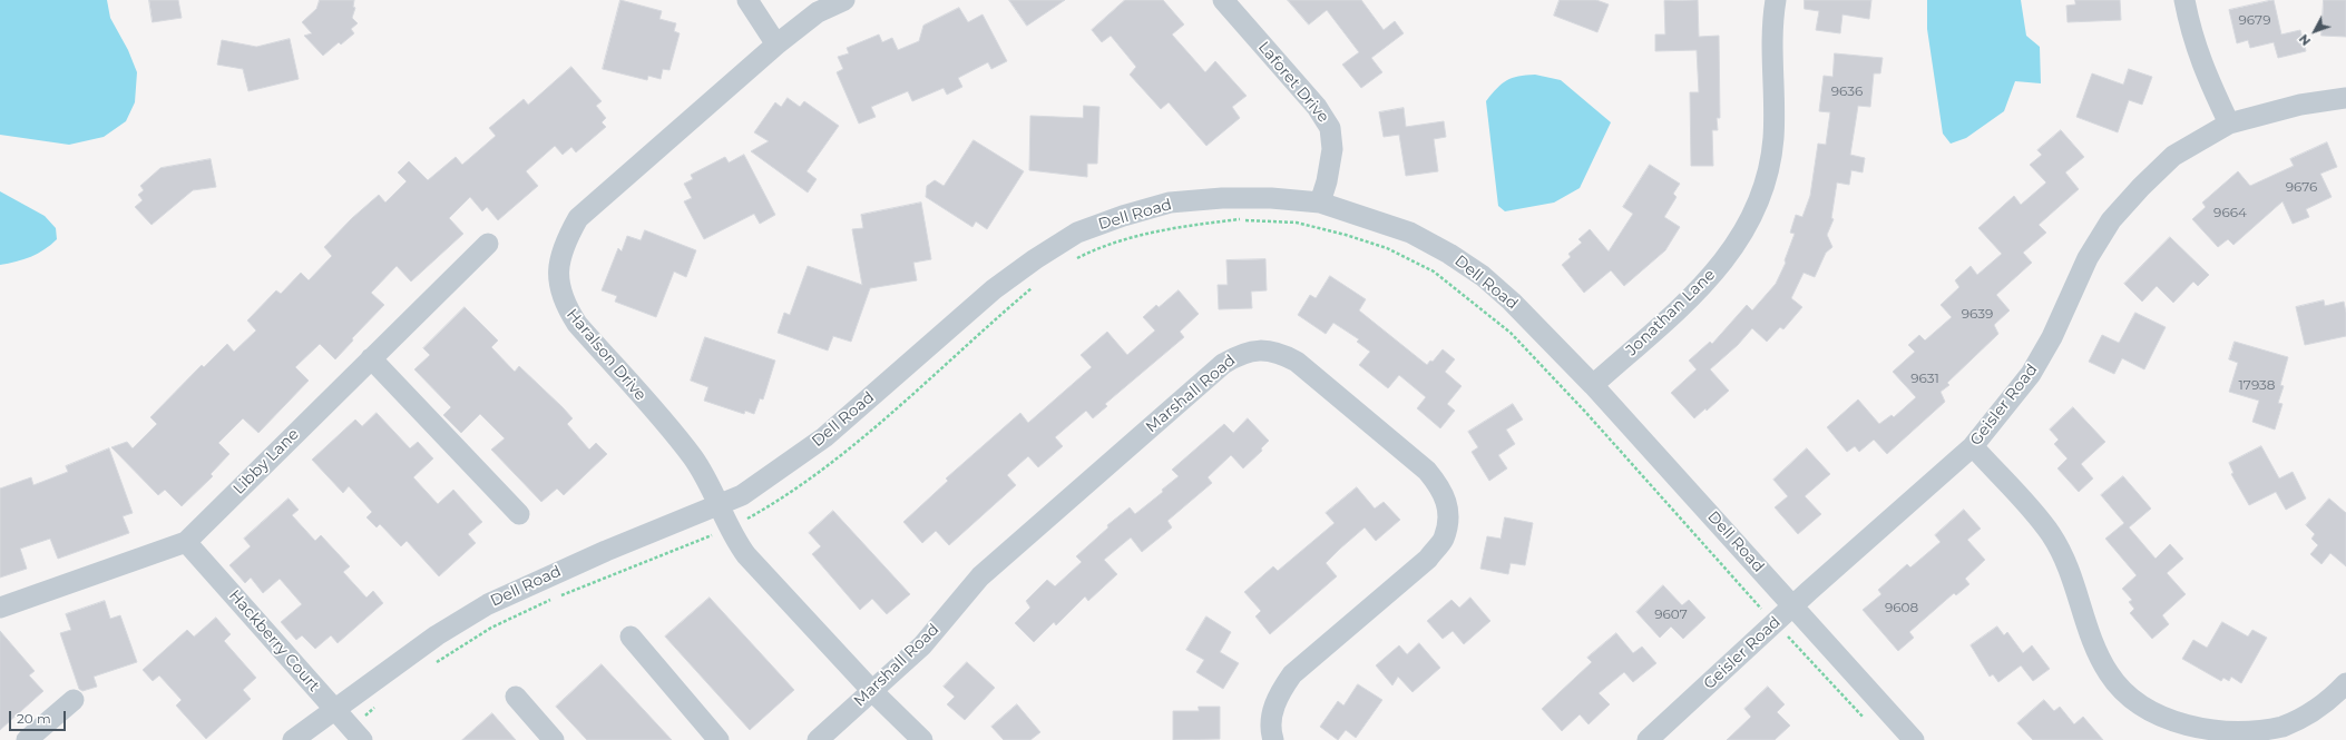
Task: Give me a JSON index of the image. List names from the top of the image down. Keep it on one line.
{"streets":{"street":["Laforet Drive","Dell Road","Jonathan Lane","Haralson Drive","Marshall Road","Geisler Road","Libby Lane","Hackberry Court"]},"crossings":[["Laforet Drive","Dell Road"],["Dell Road","Jonathan Lane"],["Dell Road","Haralson Drive"],["Dell Road","Geisler Road"],["Dell Road","Hackberry Court"],["Haralson Drive","Marshall Road"],["Libby Lane","Hackberry Court"]],"house_numbers":["9679","9636","9676","9664","9639","9631","17938","9608","9607"],"scale_bar":"20 m","north":"bottom left"}
